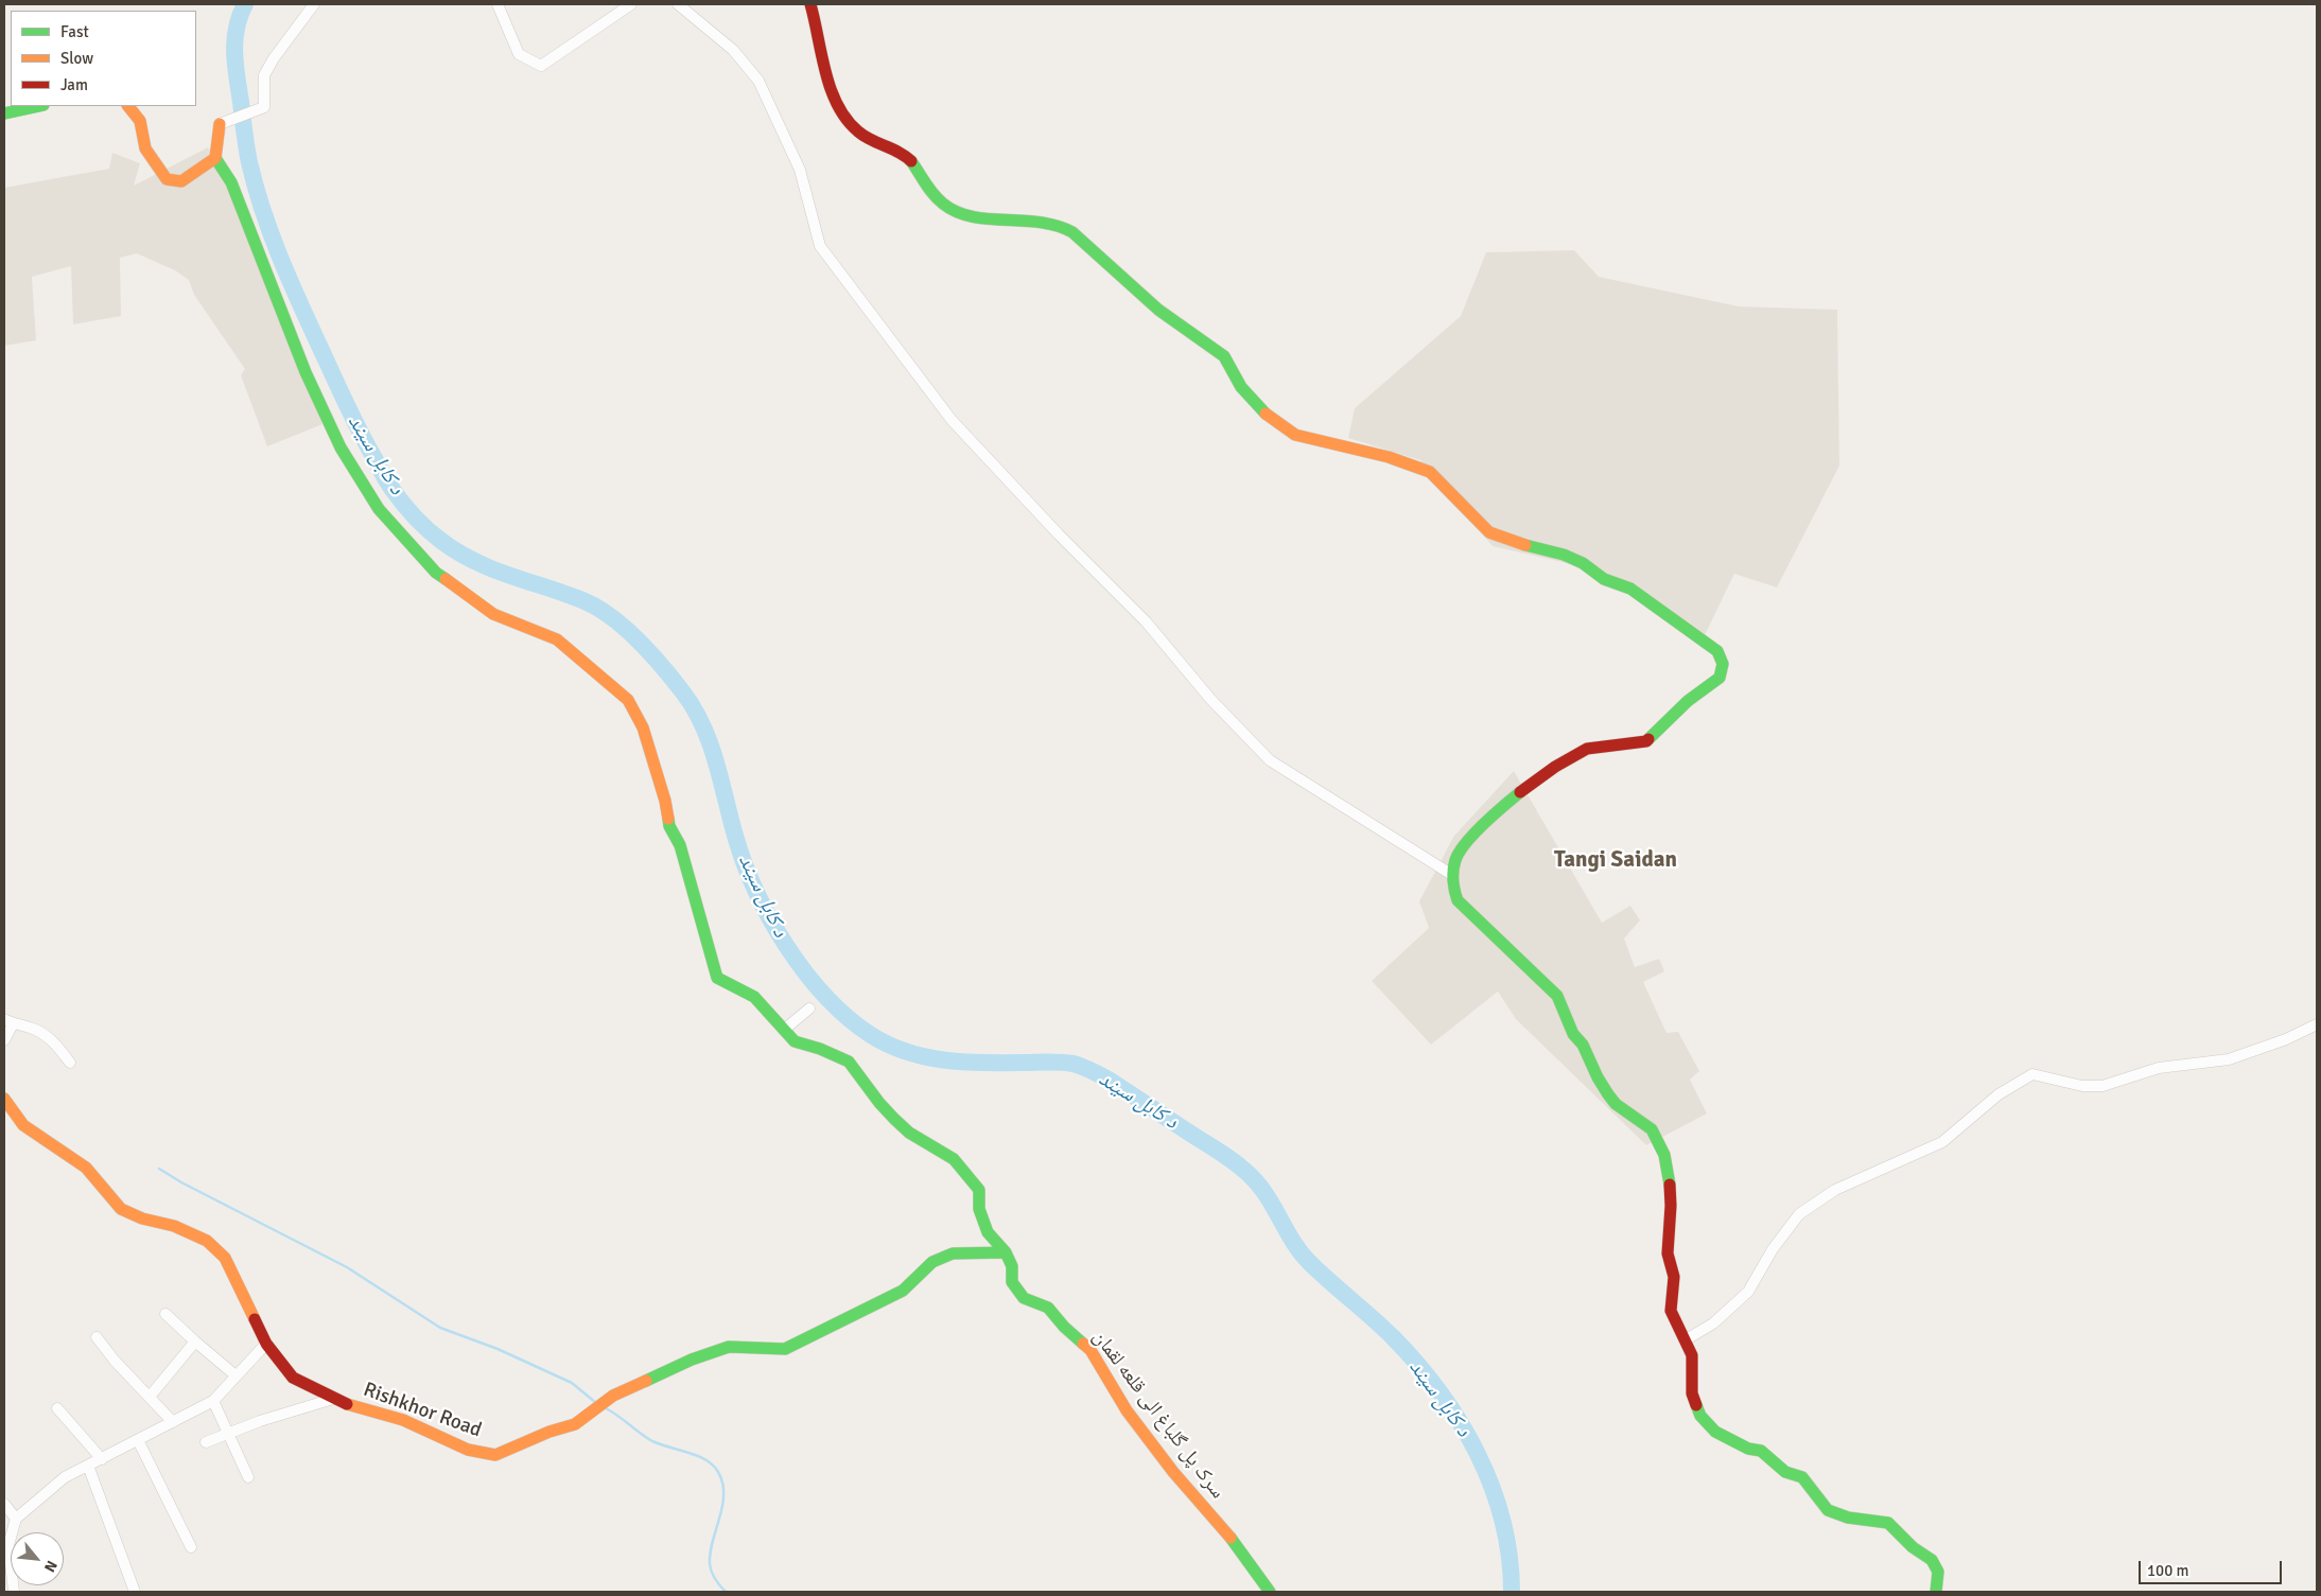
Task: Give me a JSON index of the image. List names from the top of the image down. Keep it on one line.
{"streets":{"street":["Rishkhor Road","سرک پل گلباغ الی قلعه لقمان"]},"crossings":[["Rishkhor Road","سرک پل گلباغ الی قلعه لقمان"]],"districts":["Tangi Saidan"],"water":["د کابل سيند"],"legend":["Fast","Slow","Jam"],"scale_bar":"100 m","north":"bottom right"}
